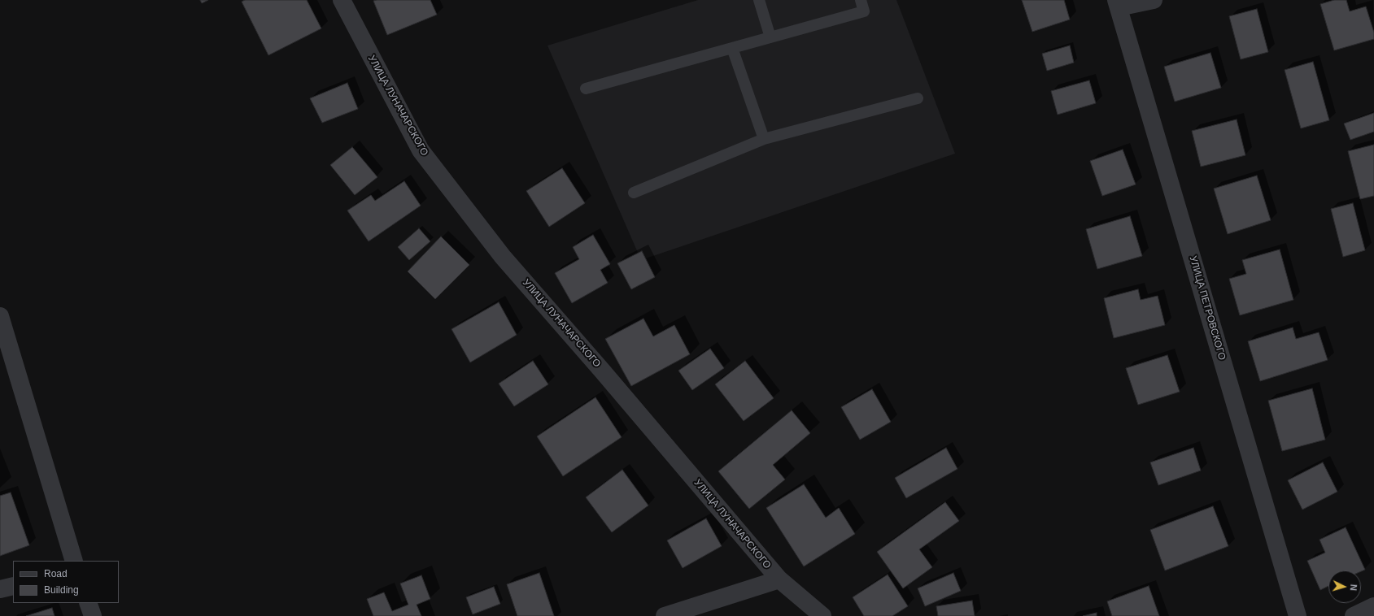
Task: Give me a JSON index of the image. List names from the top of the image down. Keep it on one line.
{"streets":{"street":["УЛИЦА ЛУНАЧАРСКОГО","УЛИЦА ПЕТРОВСКОГО"]},"legend":["Road","Building"],"north":"right"}
